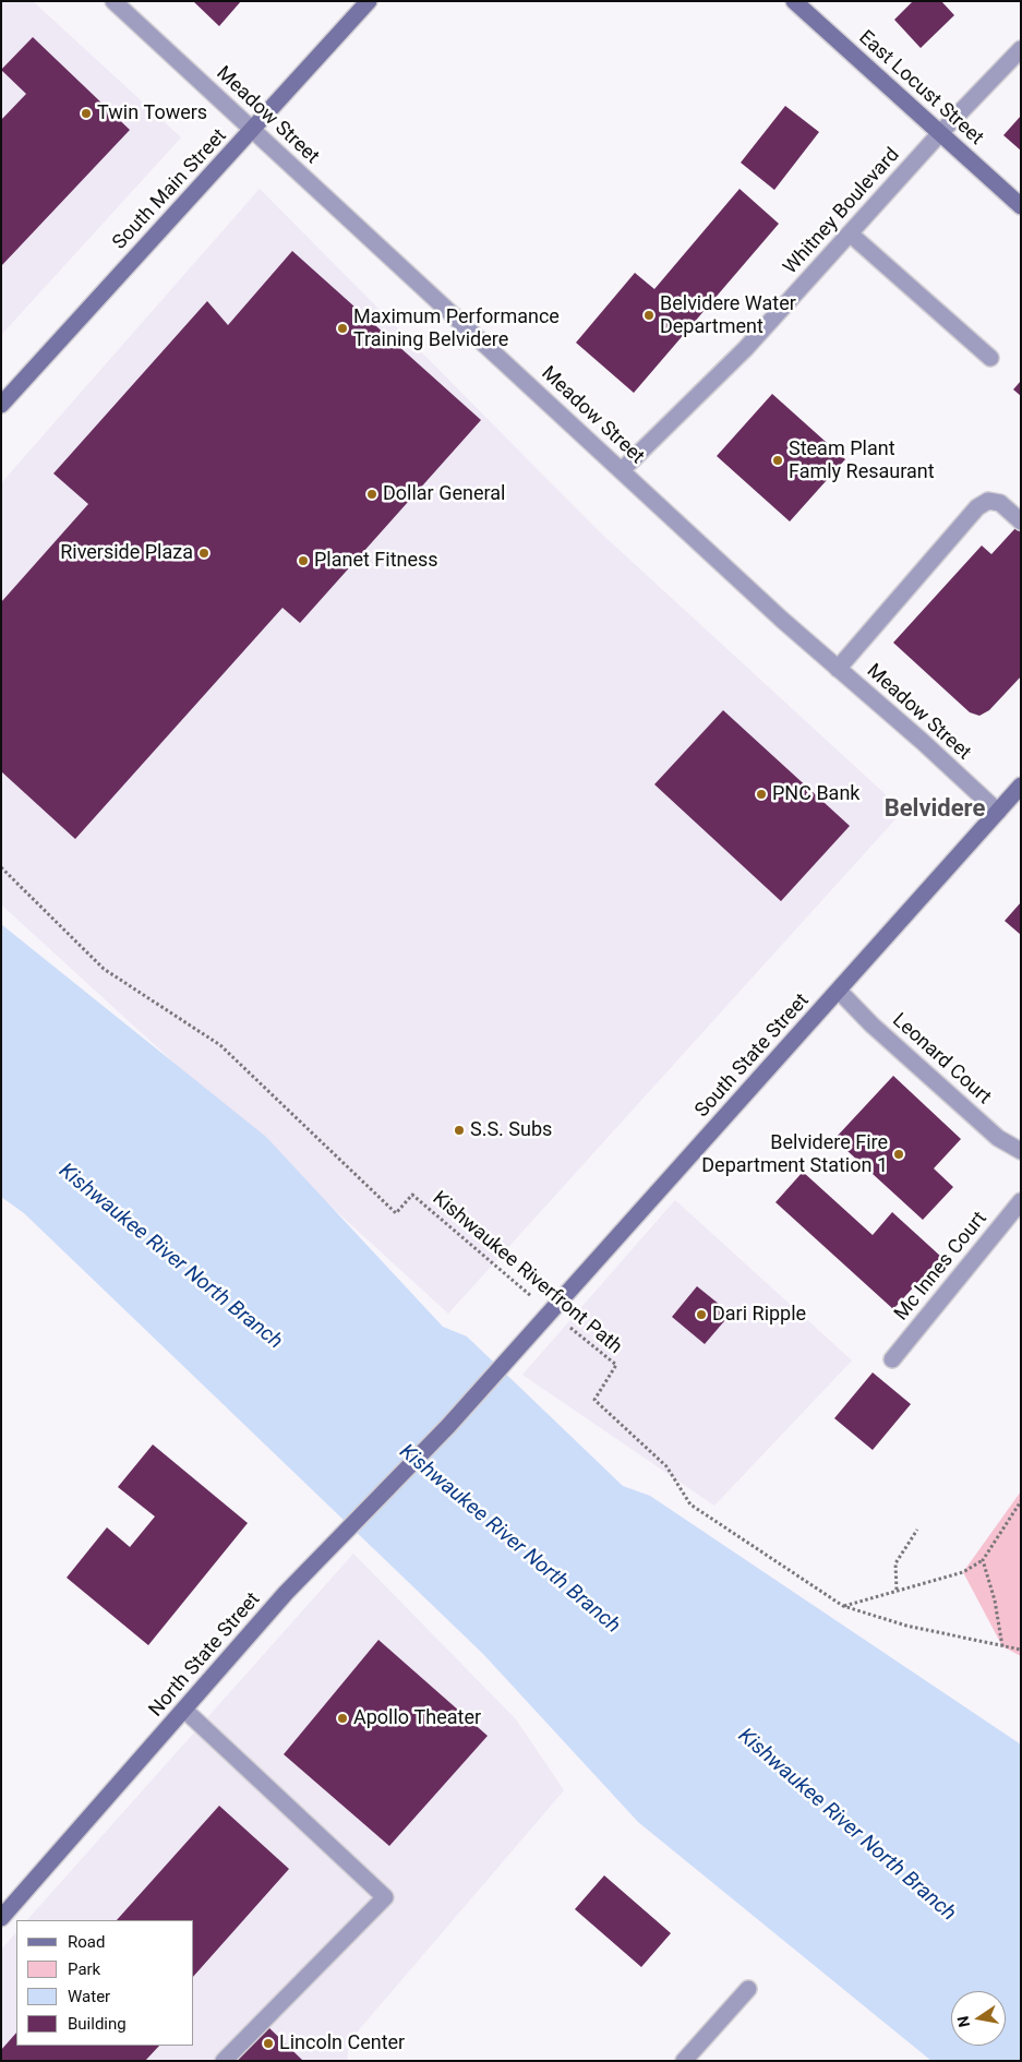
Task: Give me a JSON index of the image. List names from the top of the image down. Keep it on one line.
{"streets":{"main road":["East Locust Street","South Main Street","South State Street","North State Street"],"street":["Meadow Street","Whitney Boulevard","Leonard Court","Mc Innes Court"],"path":["Kishwaukee Riverfront Path"]},"crossings":[["East Locust Street","Whitney Boulevard"],["Meadow Street","South Main Street"],["Meadow Street","Whitney Boulevard"],["Meadow Street","South State Street"],["South State Street","Leonard Court"],["South State Street","Kishwaukee Riverfront Path"],["South State Street","North State Street"]],"districts":["Belvidere"],"water":["Kishwaukee River North Branch"],"places":["Twin Towers","Belvidere Water Department","Maximum Performance Training Belvidere","Steam Plant Famly Resaurant","Dollar General","Riverside Plaza","Planet Fitness","PNC Bank","S.S. Subs","Belvidere Fire Department Station 1","Dari Ripple","Apollo Theater","Lincoln Center"],"legend":["Road","Park","Water","Building"],"north":"left"}
